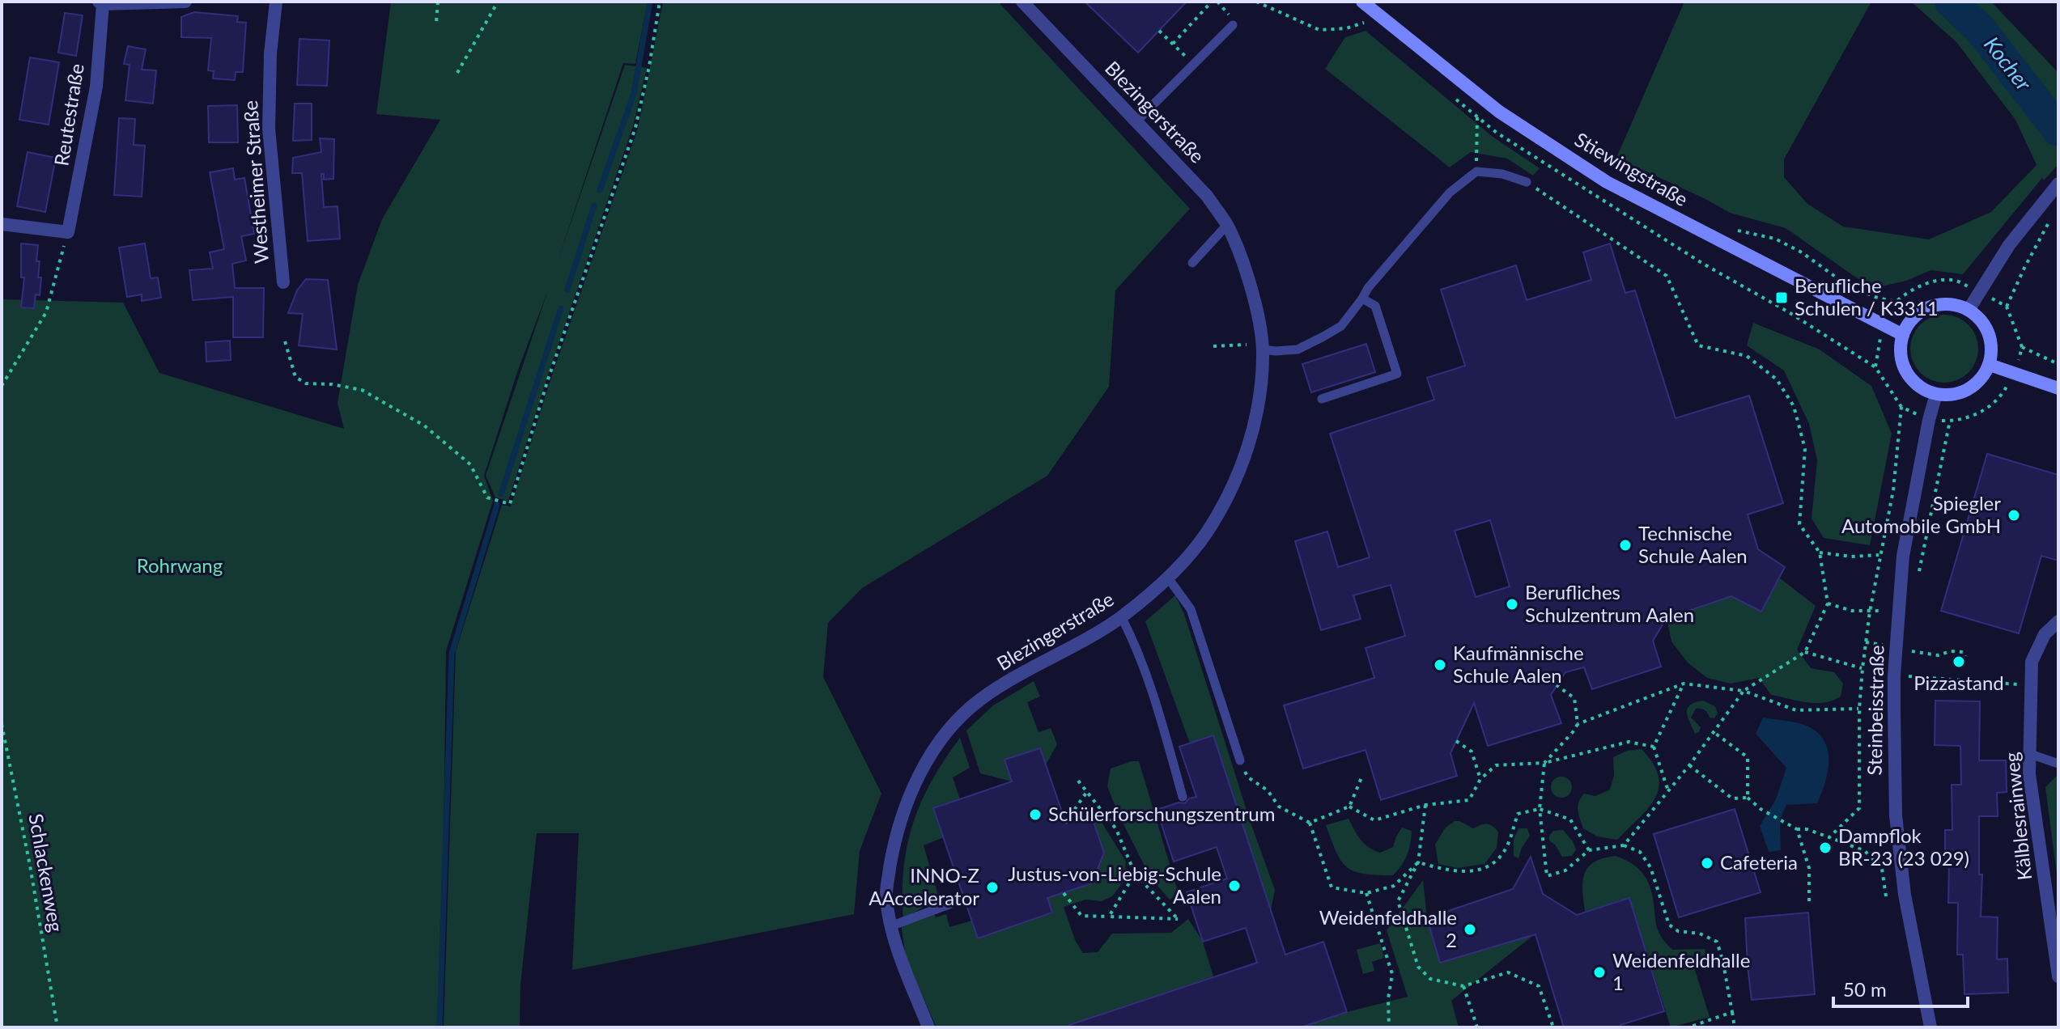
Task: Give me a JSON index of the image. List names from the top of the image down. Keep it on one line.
{"streets":{"main road":["Stiewingstraße"],"street":["Blezingerstraße","Reutestraße","Westheimer Straße","Steinbeisstraße","Kälblesrainweg"],"path":["Schlackenweg"]},"crossings":[["Stiewingstraße","Steinbeisstraße"]],"water":["Kocher"],"parks":["Rohrwang"],"places":{"transit":["Berufliche Schulen / K3311"],"other":["Spiegler Automobile GmbH","Technische Schule Aalen","Berufliches Schulzentrum Aalen","Pizzastand","Kaufmännische Schule Aalen","Schülerforschungszentrum","Dampflok BR-23 (23 029)","Cafeteria","Justus-von-Liebig-Schule Aalen","INNO-Z AAccelerator","Weidenfeldhalle 2","Weidenfeldhalle 1"]},"scale_bar":"50 m"}
